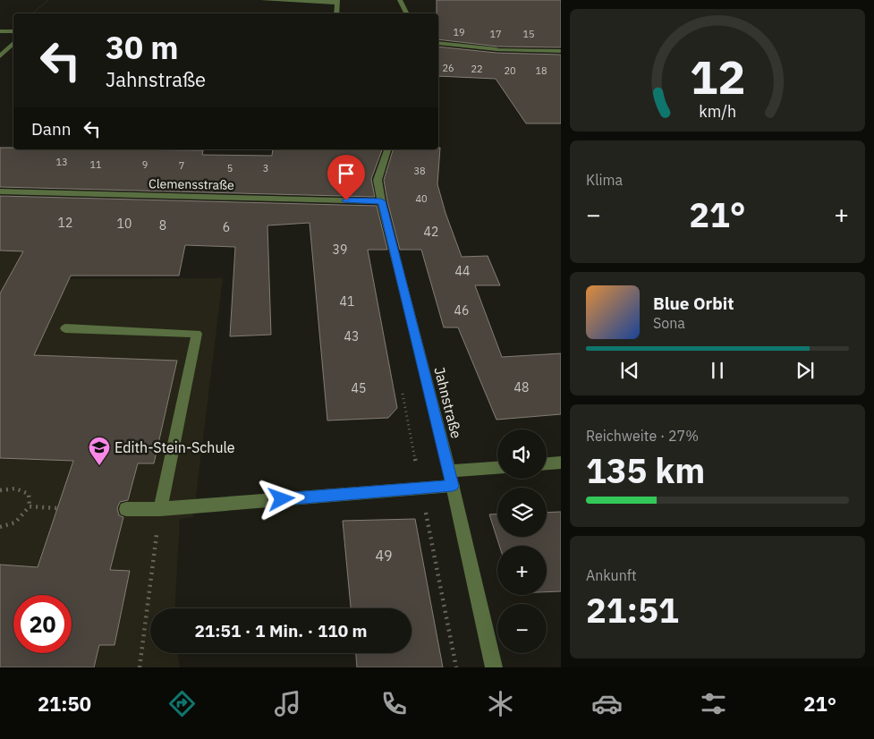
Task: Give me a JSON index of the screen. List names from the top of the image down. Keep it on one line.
{"streets":{"street":["Clemensstraße","Jahnstraße"]},"crossings":[["Clemensstraße","Jahnstraße"]],"places":{"school or university":["Edith-Stein-Schule"]},"house_numbers":["19","17","15","26","22","20","18","13","11","9","7","5","3","38","40","12","10","8","6","42","39","44","41","46","43","48","45","49"],"page":{"turn":["30 m","Jahnstraße"],"then":"Dann","tile":["Klima",["Reichweite · 27%","135 km"],["Ankunft","21:51"]],"heat":["−","21°","+"],"song":["Blue Orbit","Sona"],"map_buttons":["+","−"],"limit":"20","trip":"21:51 · 1 Min. · 110 m","tabs":["21:50","21°"],"gauge":["12","km/h"]}}
